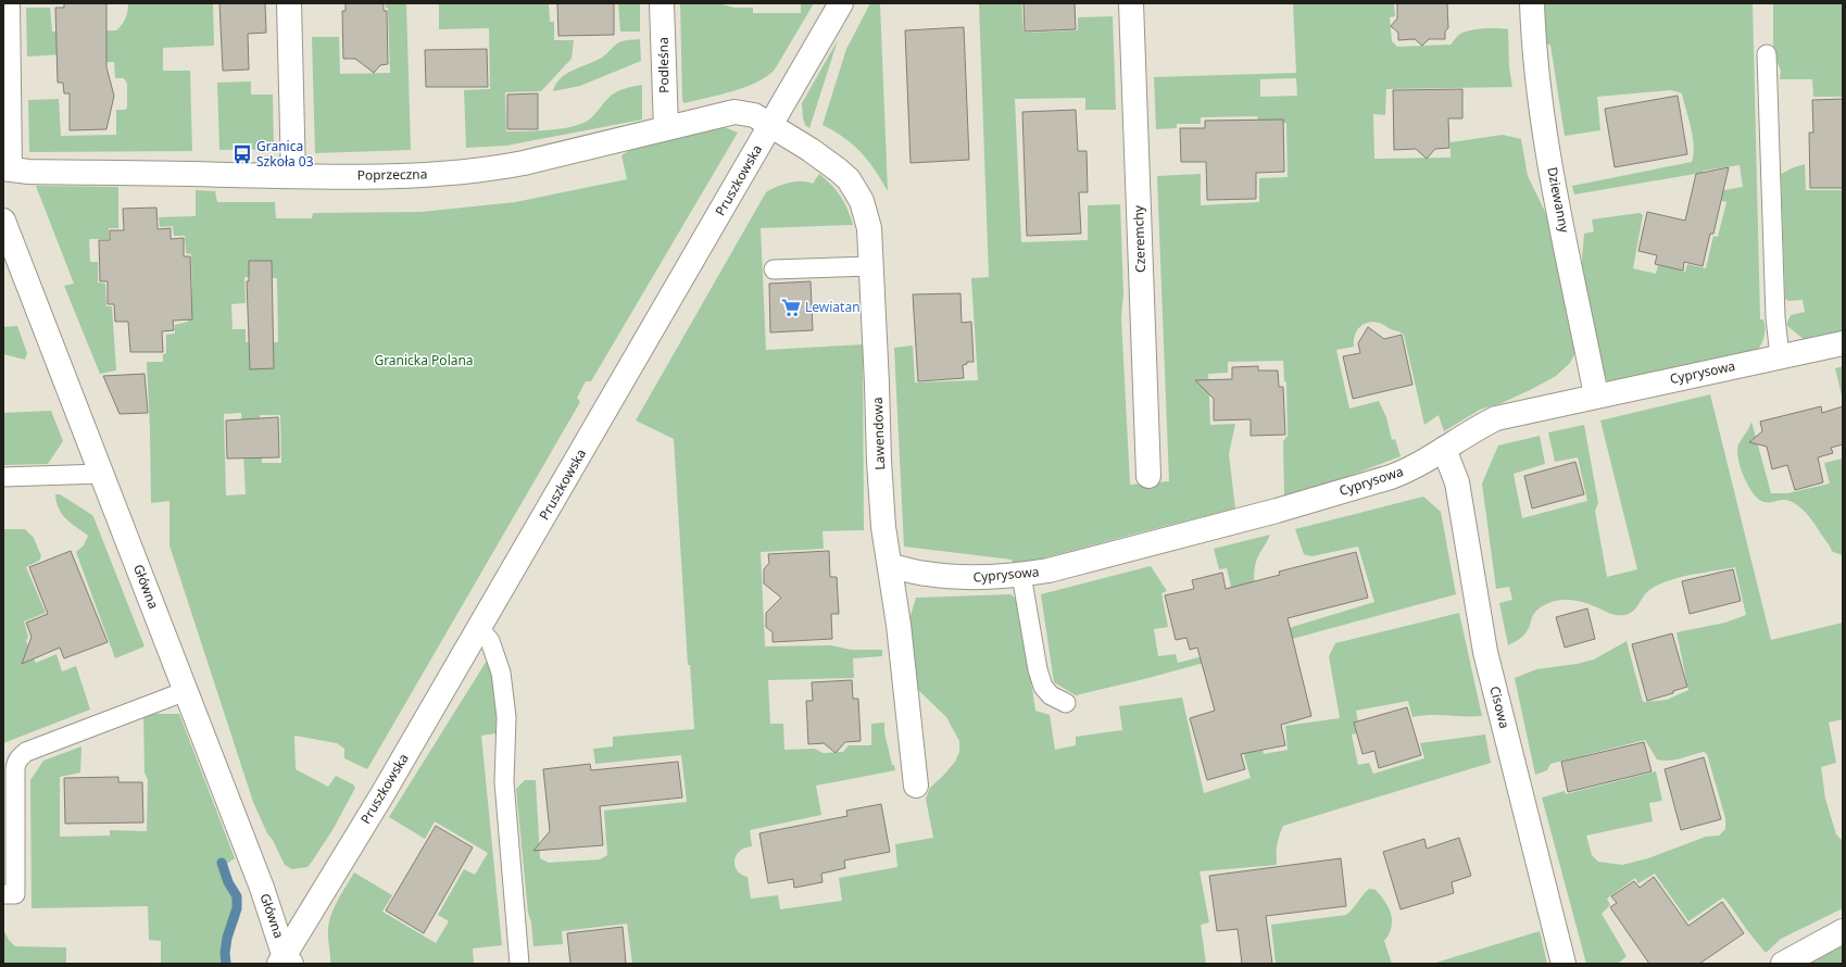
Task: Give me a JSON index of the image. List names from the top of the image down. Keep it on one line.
{"streets":{"street":["Podleśna","Poprzeczna","Pruszkowska","Dziewanny","Czeremchy","Cyprysowa","Lawendowa","Główna","Cisowa"]},"crossings":[["Podleśna","Poprzeczna"],["Poprzeczna","Pruszkowska"],["Poprzeczna","Lawendowa"],["Pruszkowska","Lawendowa"],["Pruszkowska","Główna"],["Dziewanny","Cyprysowa"],["Cyprysowa","Lawendowa"],["Cyprysowa","Cisowa"]],"parks":["Granicka Polana"],"places":{"bus stop":["Granica Szkoła 03"],"supermarket":["Lewiatan"]}}
